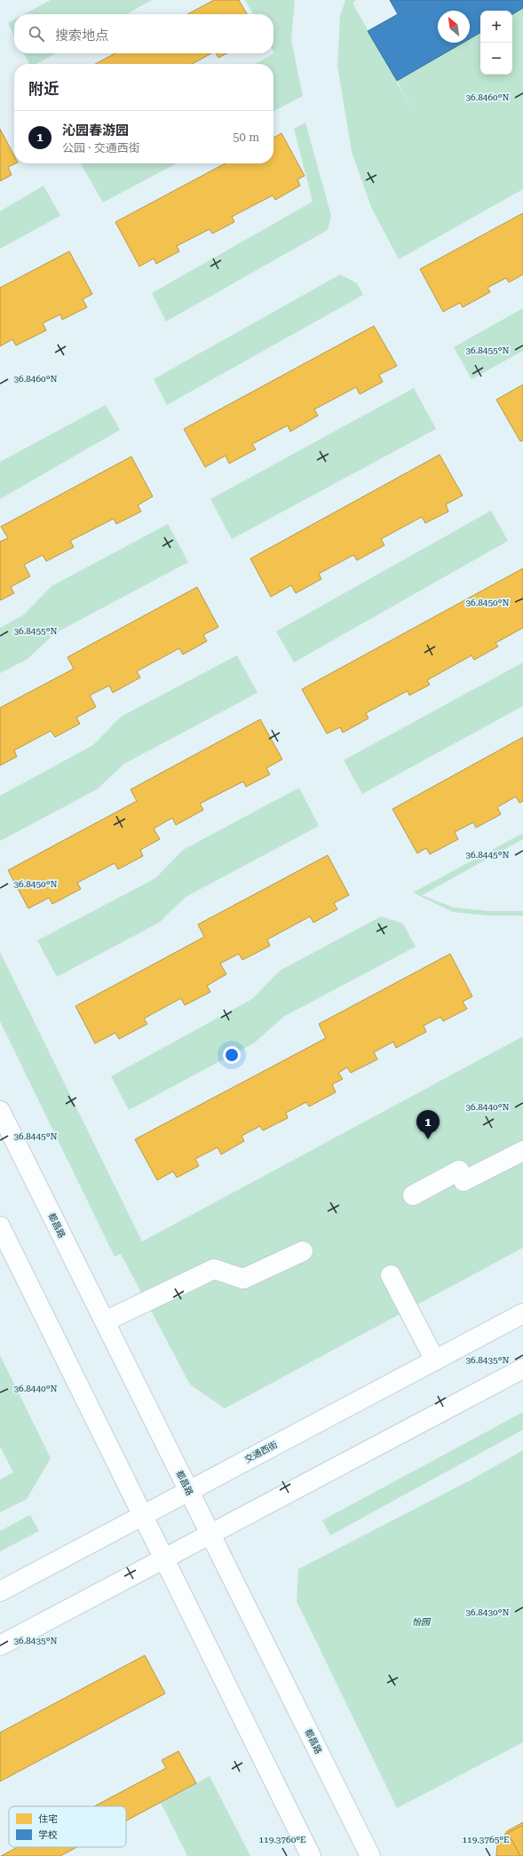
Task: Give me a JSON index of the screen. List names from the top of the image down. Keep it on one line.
{"streets":{"main road":["都昌路","交通西街"]},"crossings":[["都昌路","交通西街"]],"parks":["怡园"],"legend":["住宅","学校"],"north":"top left","page":{"map_buttons":["+","−"],"search":"搜索地点","heading":"附近","list":[{"mark":"1","name":"沁园春游园","note":"公园 · 交通西街","value":"50 m"}],"pins":"1"},"coordinates":["36.8460°N","36.8455°N","36.8450°N","36.8445°N","36.8440°N","36.8435°N","36.8430°N","119.3760°E","119.3765°E"]}
